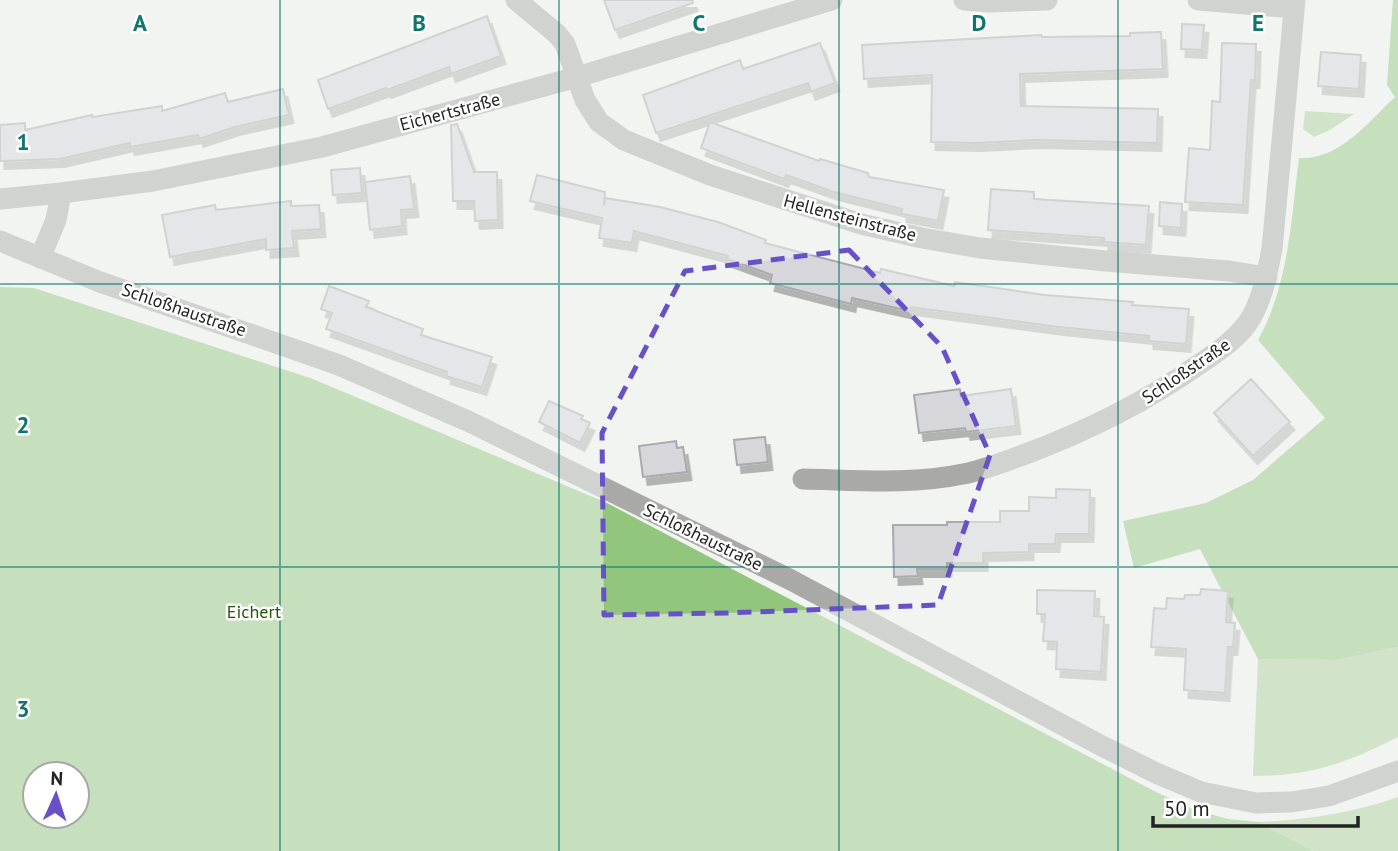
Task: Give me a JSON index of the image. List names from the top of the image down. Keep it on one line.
{"streets":{"street":["Eichertstraße","Hellensteinstraße","Schloßhaustraße","Schloßstraße"]},"crossings":[["Eichertstraße","Hellensteinstraße"],["Hellensteinstraße","Schloßstraße"]],"parks":["Eichert"],"scale_bar":"50 m","north":"top","grid":{"columns":["A","B","C","D","E"],"rows":["1","2","3"]}}
